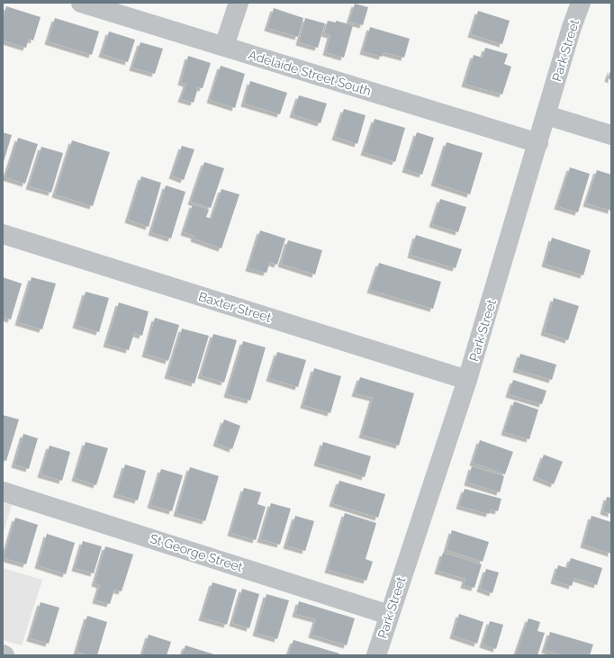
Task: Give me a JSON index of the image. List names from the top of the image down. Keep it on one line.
{"streets":{"street":["Park Street","Adelaide Street South","Baxter Street","St George Street"]},"crossings":[["Park Street","Adelaide Street South"],["Park Street","Baxter Street"],["Park Street","St George Street"]]}
